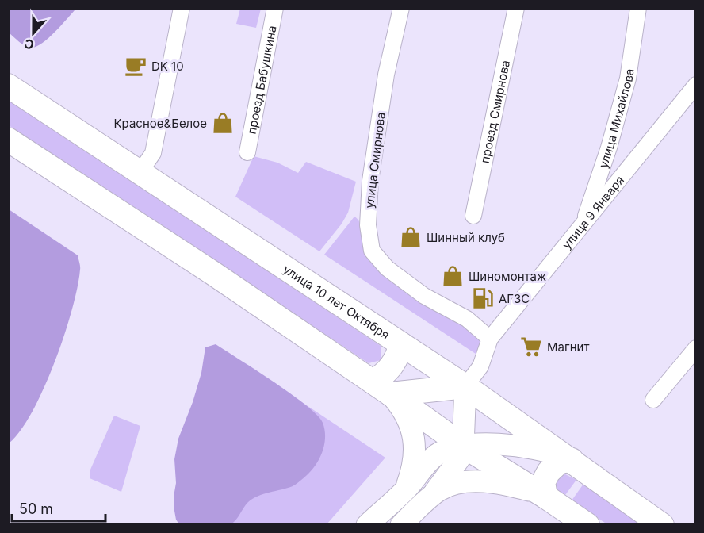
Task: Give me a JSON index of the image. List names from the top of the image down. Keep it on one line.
{"streets":{"main road":["улица 10 лет Октября"],"street":["проезд Бабушкина","проезд Смирнова","улица Михайлова","улица Смирнова","улица 9 Января"]},"crossings":[["улица Михайлова","улица 9 Января"],["улица Смирнова","улица 9 Января"]],"places":{"cafe":["DK 10"],"shop":["Красное&Белое","Шинный клуб","Шиномонтаж"],"fuel station":["АГЗС"],"supermarket":["Магнит"]},"scale_bar":"50 m","north":"bottom"}
